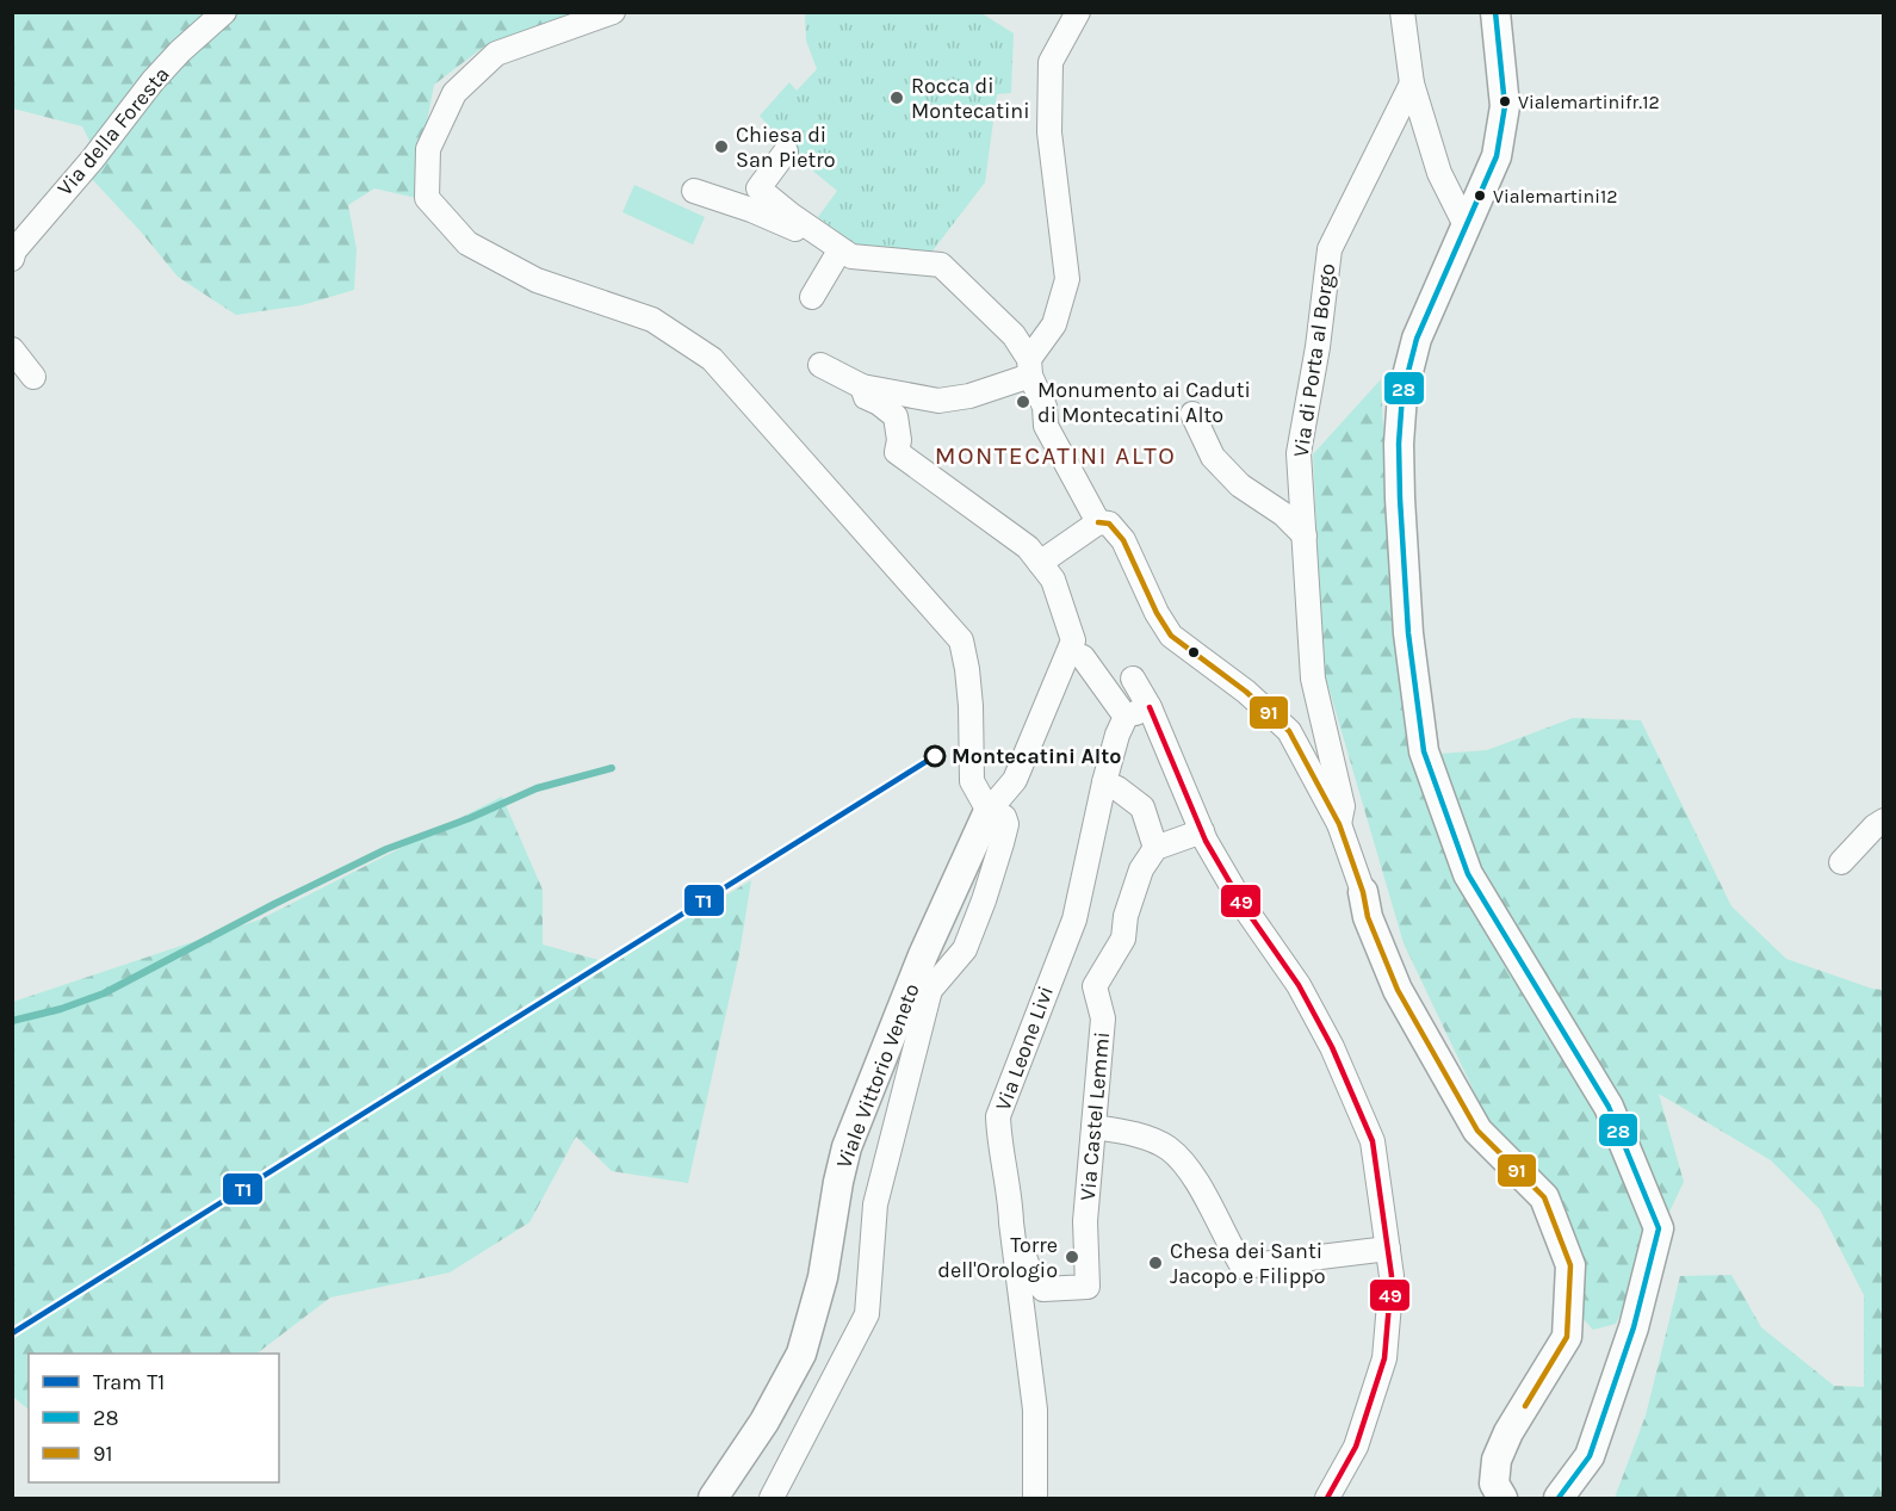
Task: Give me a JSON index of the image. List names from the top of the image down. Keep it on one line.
{"streets":{"street":["Via della Foresta","Via di Porta al Borgo","Via Leone Livi","Viale Vittorio Veneto","Via Castel Lemmi"]},"districts":["MONTECATINI ALTO"],"places":["Rocca di Montecatini","Vialemartinifr.12","Chiesa di San Pietro","Vialemartini12","Monumento ai Caduti di Montecatini Alto","Montecatini Alto","Torre dell'Orologio","Chesa dei Santi Jacopo e Filippo"],"lines":["transit line 28","transit line 91","transit line 49","tram line T1"],"legend":["Tram T1","28","91"]}
